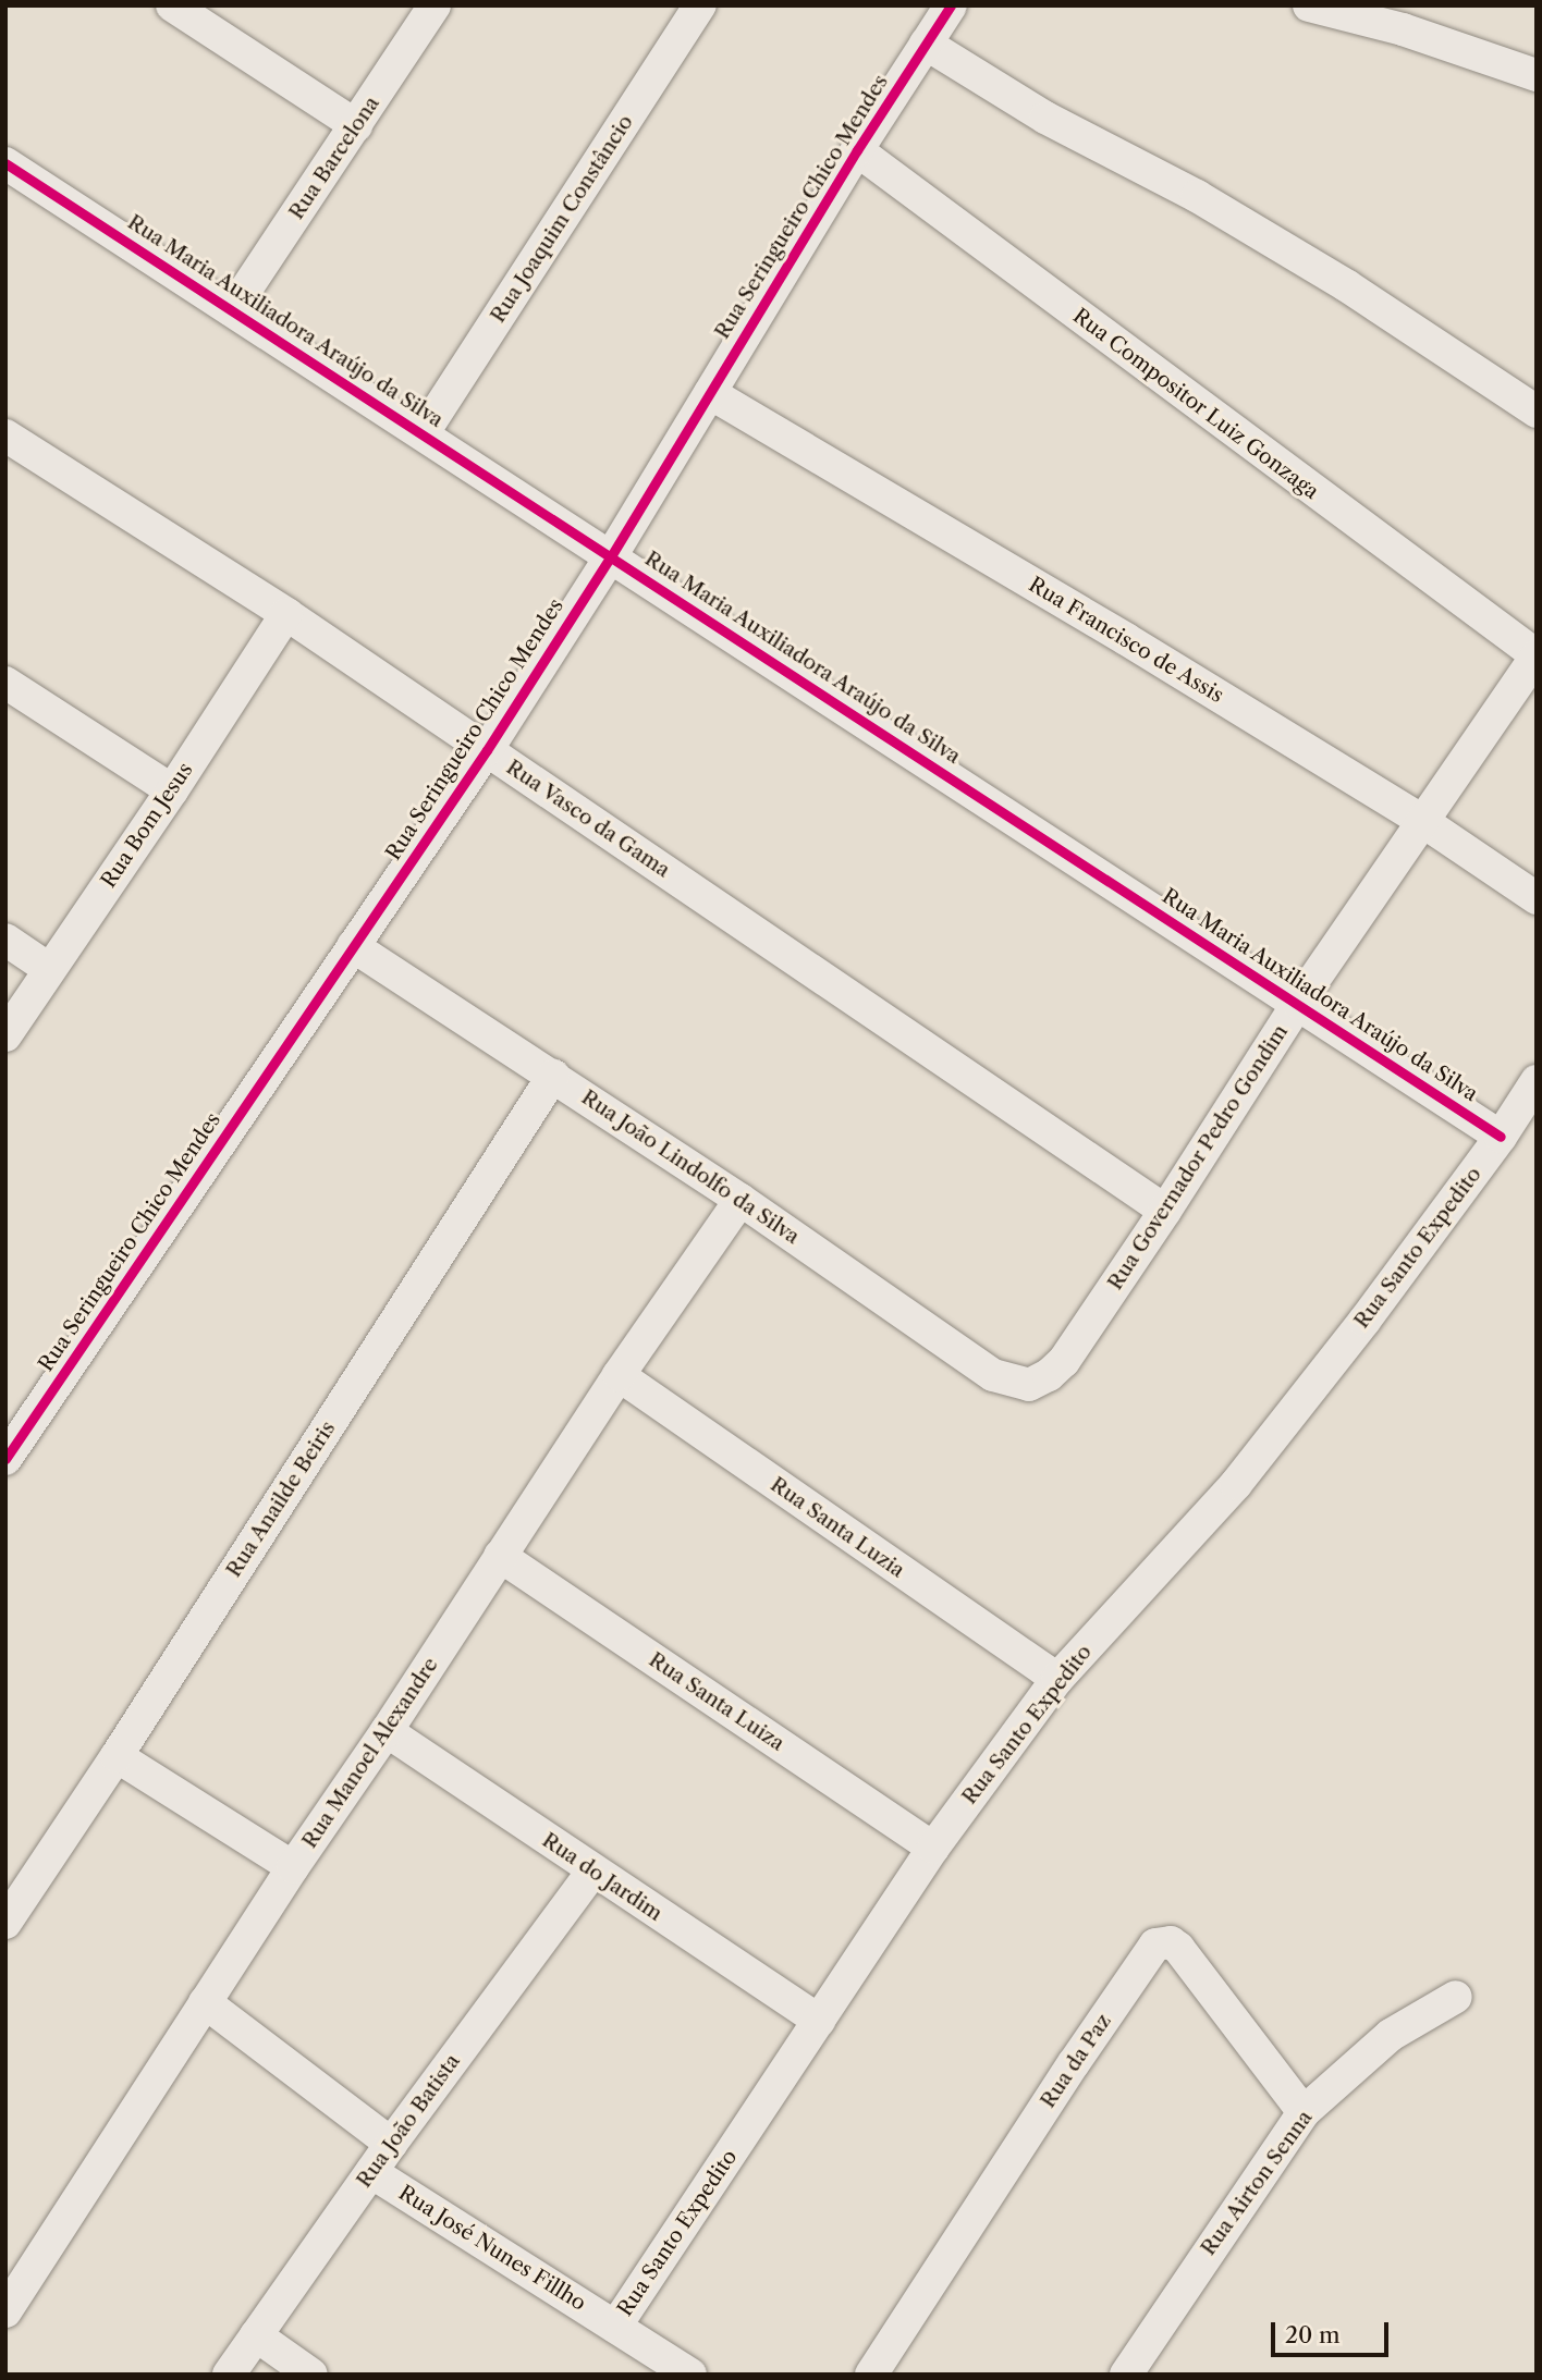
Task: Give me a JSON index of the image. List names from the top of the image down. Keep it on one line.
{"streets":{"street":["Rua Barcelona","Rua Seringueiro Chico Mendes","Rua Joaquim Constâncio","Rua Maria Auxiliadora Araújo da Silva","Rua Compositor Luiz Gonzaga","Rua Francisco de Assis","Rua Vasco da Gama","Rua Bom Jesus","Rua Governador Pedro Gondim","Rua João Lindolfo da Silva","Rua Santo Expedito","Rua Anailde Beiris","Rua Santa Luzia","Rua Santa Luiza","Rua Manoel Alexandre","Rua do Jardim","Rua da Paz","Rua João Batista","Rua Airton Senna","Rua José Nunes Fillho"]},"crossings":[["Rua Barcelona","Rua Maria Auxiliadora Araújo da Silva"],["Rua Seringueiro Chico Mendes","Rua Maria Auxiliadora Araújo da Silva"],["Rua Seringueiro Chico Mendes","Rua Compositor Luiz Gonzaga"],["Rua Seringueiro Chico Mendes","Rua Francisco de Assis"],["Rua Seringueiro Chico Mendes","Rua Vasco da Gama"],["Rua Seringueiro Chico Mendes","Rua João Lindolfo da Silva"],["Rua Joaquim Constâncio","Rua Maria Auxiliadora Araújo da Silva"],["Rua Maria Auxiliadora Araújo da Silva","Rua Governador Pedro Gondim"],["Rua Maria Auxiliadora Araújo da Silva","Rua Santo Expedito"],["Rua Compositor Luiz Gonzaga","Rua Governador Pedro Gondim"],["Rua Francisco de Assis","Rua Governador Pedro Gondim"],["Rua Vasco da Gama","Rua Bom Jesus"],["Rua Vasco da Gama","Rua Governador Pedro Gondim"],["Rua Governador Pedro Gondim","Rua João Lindolfo da Silva"],["Rua João Lindolfo da Silva","Rua Anailde Beiris"],["Rua João Lindolfo da Silva","Rua Manoel Alexandre"],["Rua Santo Expedito","Rua Santa Luzia"],["Rua Santo Expedito","Rua Santa Luiza"],["Rua Santo Expedito","Rua do Jardim"],["Rua Santo Expedito","Rua José Nunes Fillho"],["Rua Santa Luzia","Rua Manoel Alexandre"],["Rua Santa Luiza","Rua Manoel Alexandre"],["Rua Manoel Alexandre","Rua do Jardim"],["Rua do Jardim","Rua João Batista"],["Rua da Paz","Rua Airton Senna"],["Rua João Batista","Rua José Nunes Fillho"]],"scale_bar":"20 m"}
